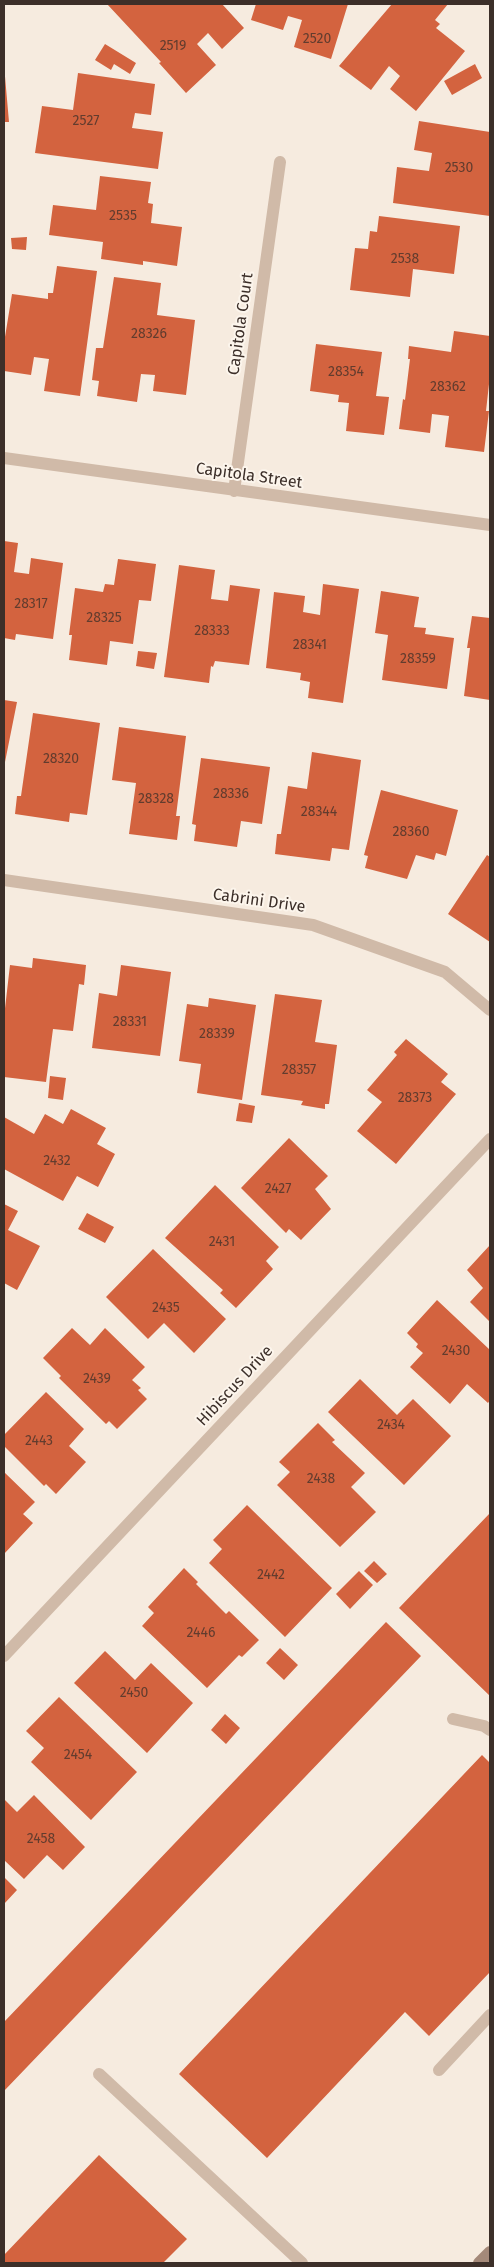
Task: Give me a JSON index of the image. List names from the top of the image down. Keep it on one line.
{"streets":{"street":["Capitola Court","Capitola Street","Cabrini Drive","Hibiscus Drive"]},"crossings":[["Capitola Court","Capitola Street"]],"house_numbers":["2520","2519","2527","2530","2535","2538","28326","28354","28362","28317","28325","28333","28341","28359","28320","28336","28328","28344","28360","28331","28339","28357","28373","2432","2427","2431","2435","2430","2439","2434","2443","2438","2442","2446","2450","2454","2458"]}
